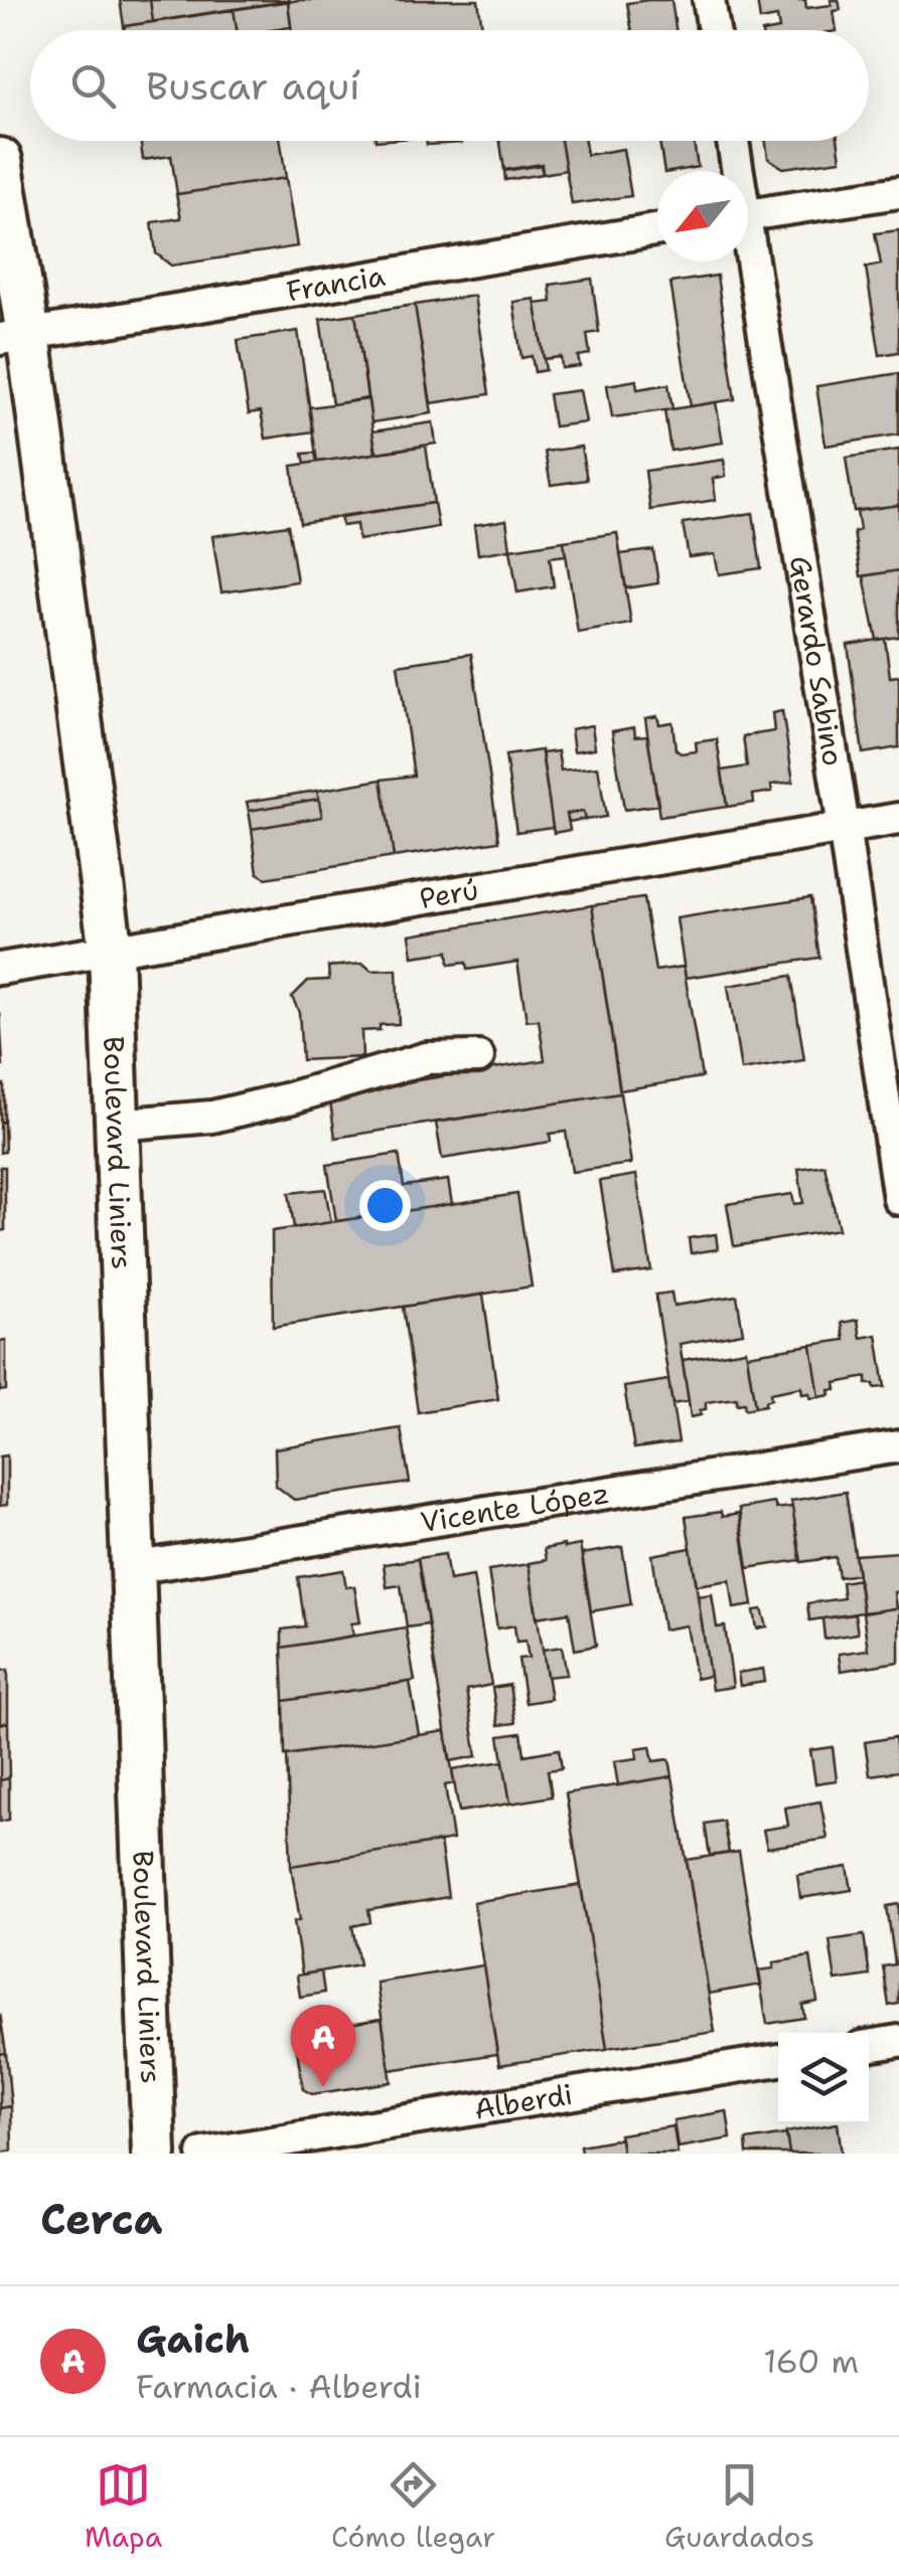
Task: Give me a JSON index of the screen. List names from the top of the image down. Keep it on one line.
{"streets":{"main road":["Boulevard Liniers"],"street":["Francia","Gerardo Sabino","Perú","Vicente López","Alberdi"]},"crossings":[["Francia","Boulevard Liniers"],["Gerardo Sabino","Perú"],["Perú","Boulevard Liniers"],["Boulevard Liniers","Vicente López"]],"north":"bottom left","page":{"search":"Buscar aquí","pins":"A","heading":"Cerca","list":[{"mark":"A","name":"Gaich","note":"Farmacia · Alberdi","value":"160 m"}],"nav":["Mapa","Cómo llegar","Guardados"]}}
